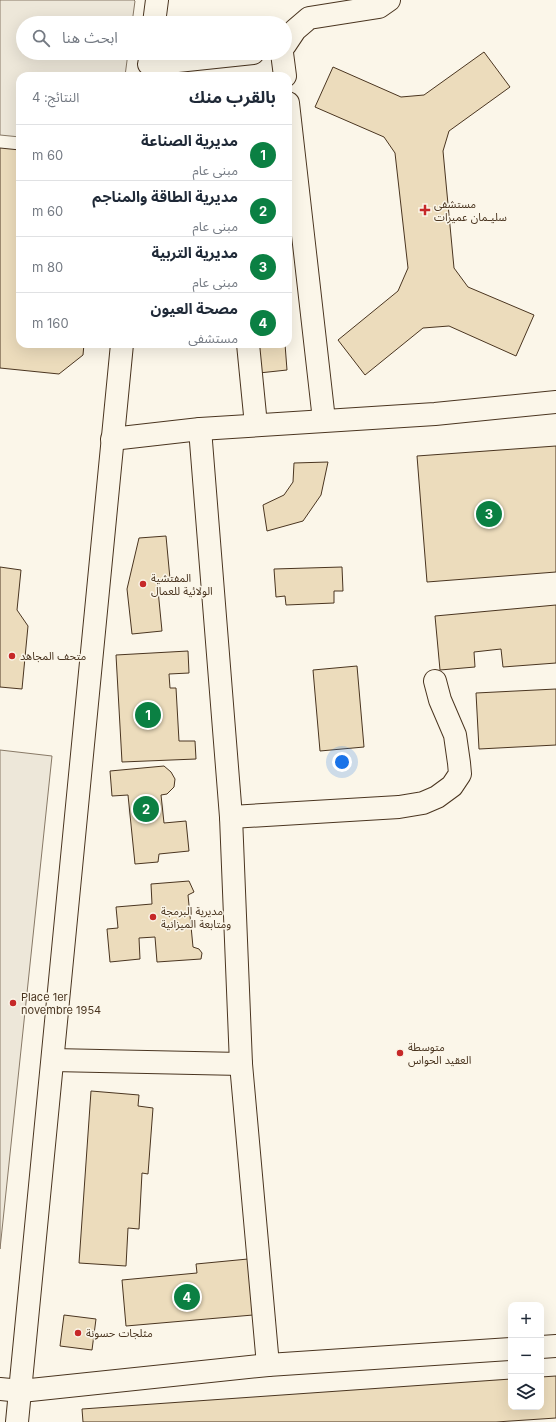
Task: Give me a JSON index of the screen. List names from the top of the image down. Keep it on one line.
{"places":{"health":["مستشفى سليـمان عميرات"],"other":["المفتشية الولائية للعمال","متحف المجاهد","مديرية البرمجة ومتابعة الميزانية","Place 1er novembre 1954","متوسطة العقيد الحواس","مثلجات حسونة"]},"page":{"search":"ابحث هنا","heading":["بالقرب منك","النتائج: 4"],"list":[{"mark":"1","name":"مديرية الصناعة","note":"مبنى عام","value":"60 m"},{"mark":"2","name":"مديرية الطاقة والمناجم","note":"مبنى عام","value":"60 m"},{"mark":"3","name":"مديرية التربية","note":"مبنى عام","value":"80 m"},{"mark":"4","name":"مصحة العيون","note":"مستشفى","value":"160 m"}],"pins":["3","1","2","4"],"map_buttons":["+","−"]}}
